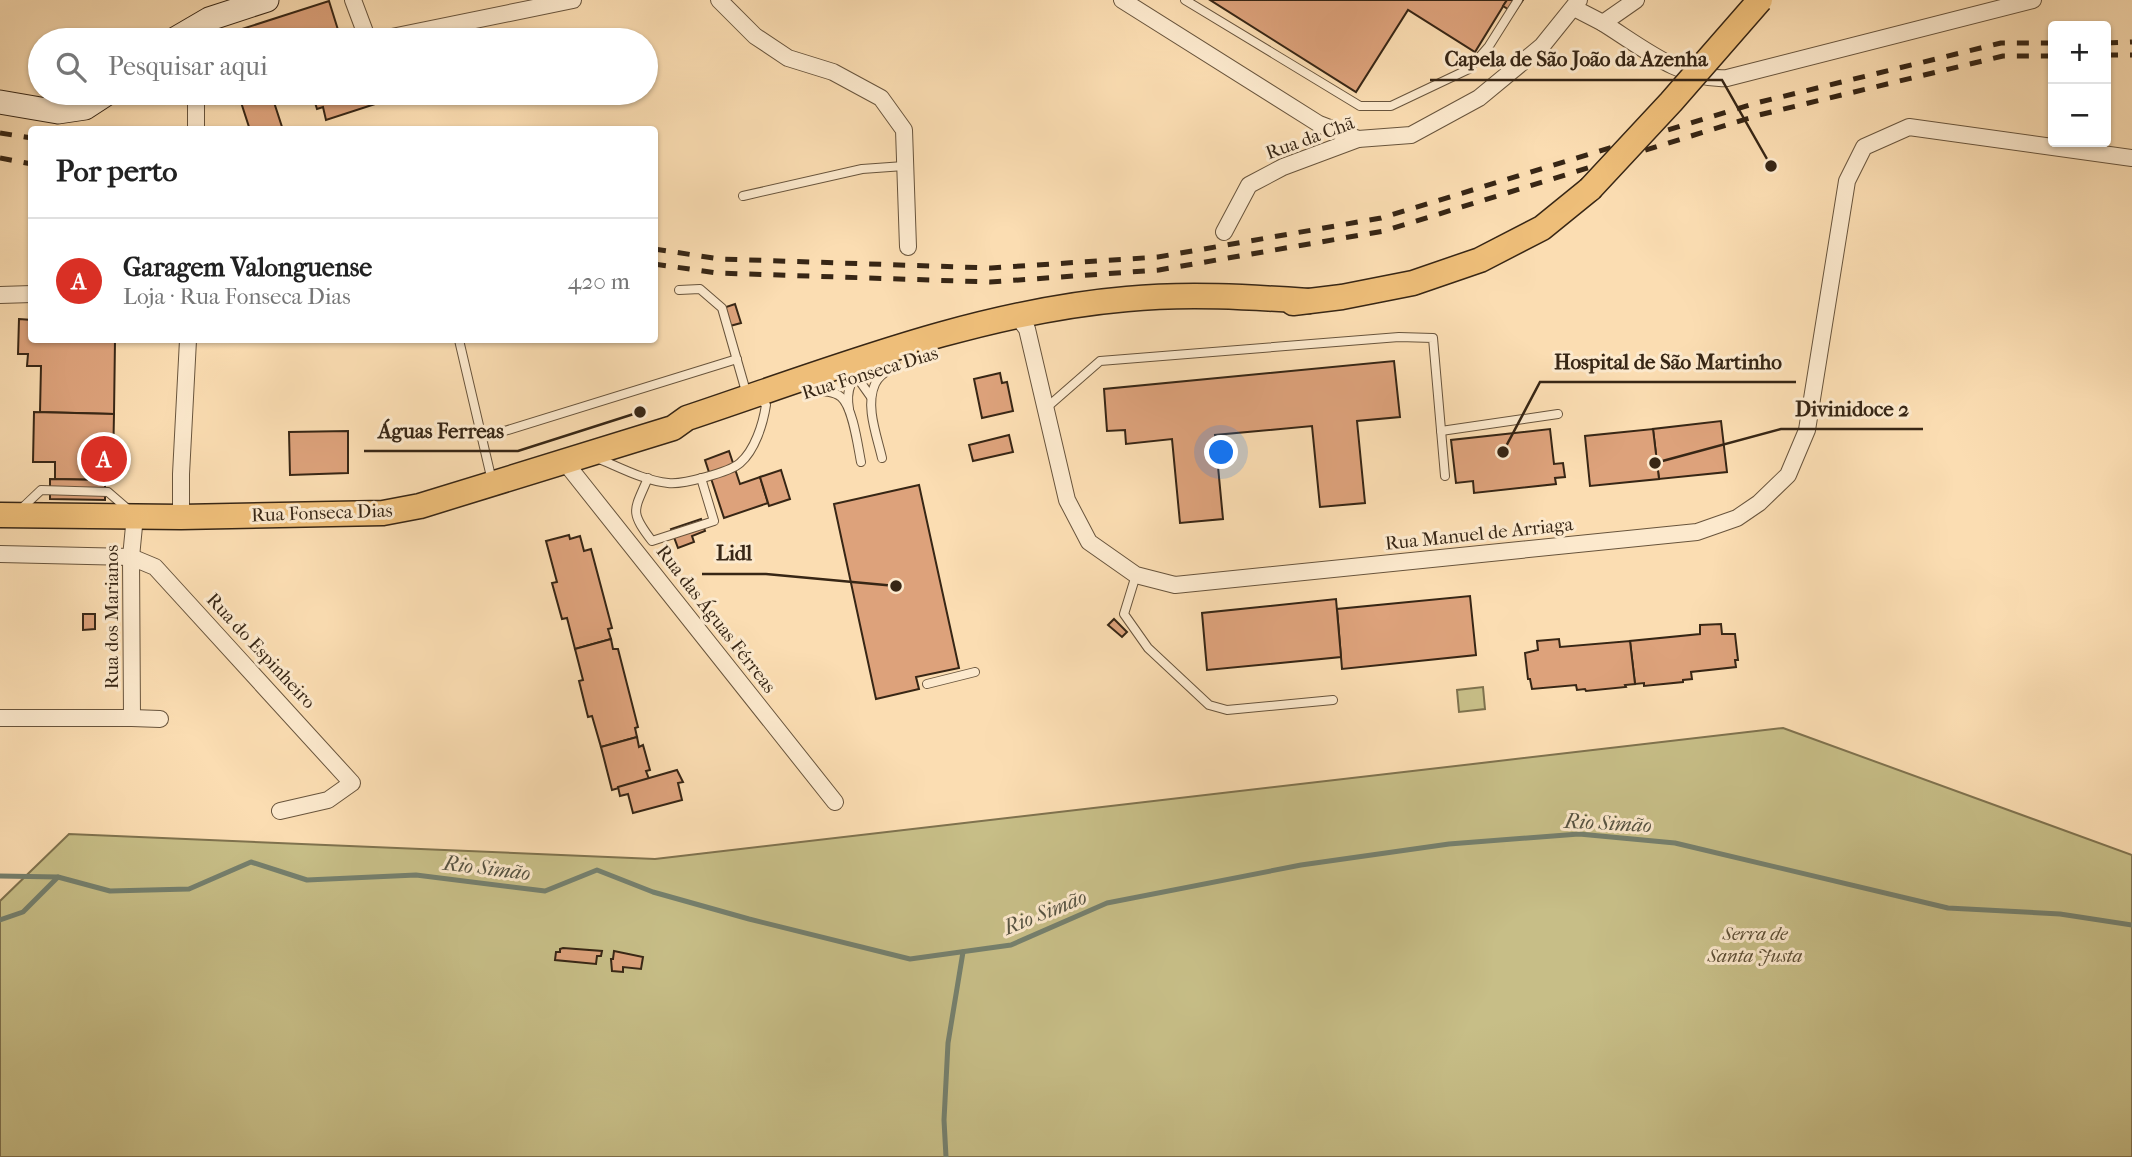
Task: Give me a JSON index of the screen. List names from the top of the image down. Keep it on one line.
{"streets":{"main road":["Rua Fonseca Dias"],"street":["Rua da Chã","Rua Manuel de Arriaga","Rua dos Marianos","Rua das Águas Férreas","Rua do Espinheiro"]},"crossings":[["Rua Fonseca Dias","Rua Manuel de Arriaga"],["Rua Fonseca Dias","Rua dos Marianos"],["Rua Fonseca Dias","Rua das Águas Férreas"],["Rua dos Marianos","Rua do Espinheiro"]],"water":["Rio Simão"],"parks":["Serra de Santa Justa"],"places":["Capela de São João da Azenha","Águas Ferreas","Hospital de São Martinho","Divinidoce 2","Lidl"],"page":{"map_buttons":["+","−"],"search":"Pesquisar aqui","heading":"Por perto","list":[{"mark":"A","name":"Garagem Valonguense","note":"Loja · Rua Fonseca Dias","value":"420 m"}],"pins":"A"}}
